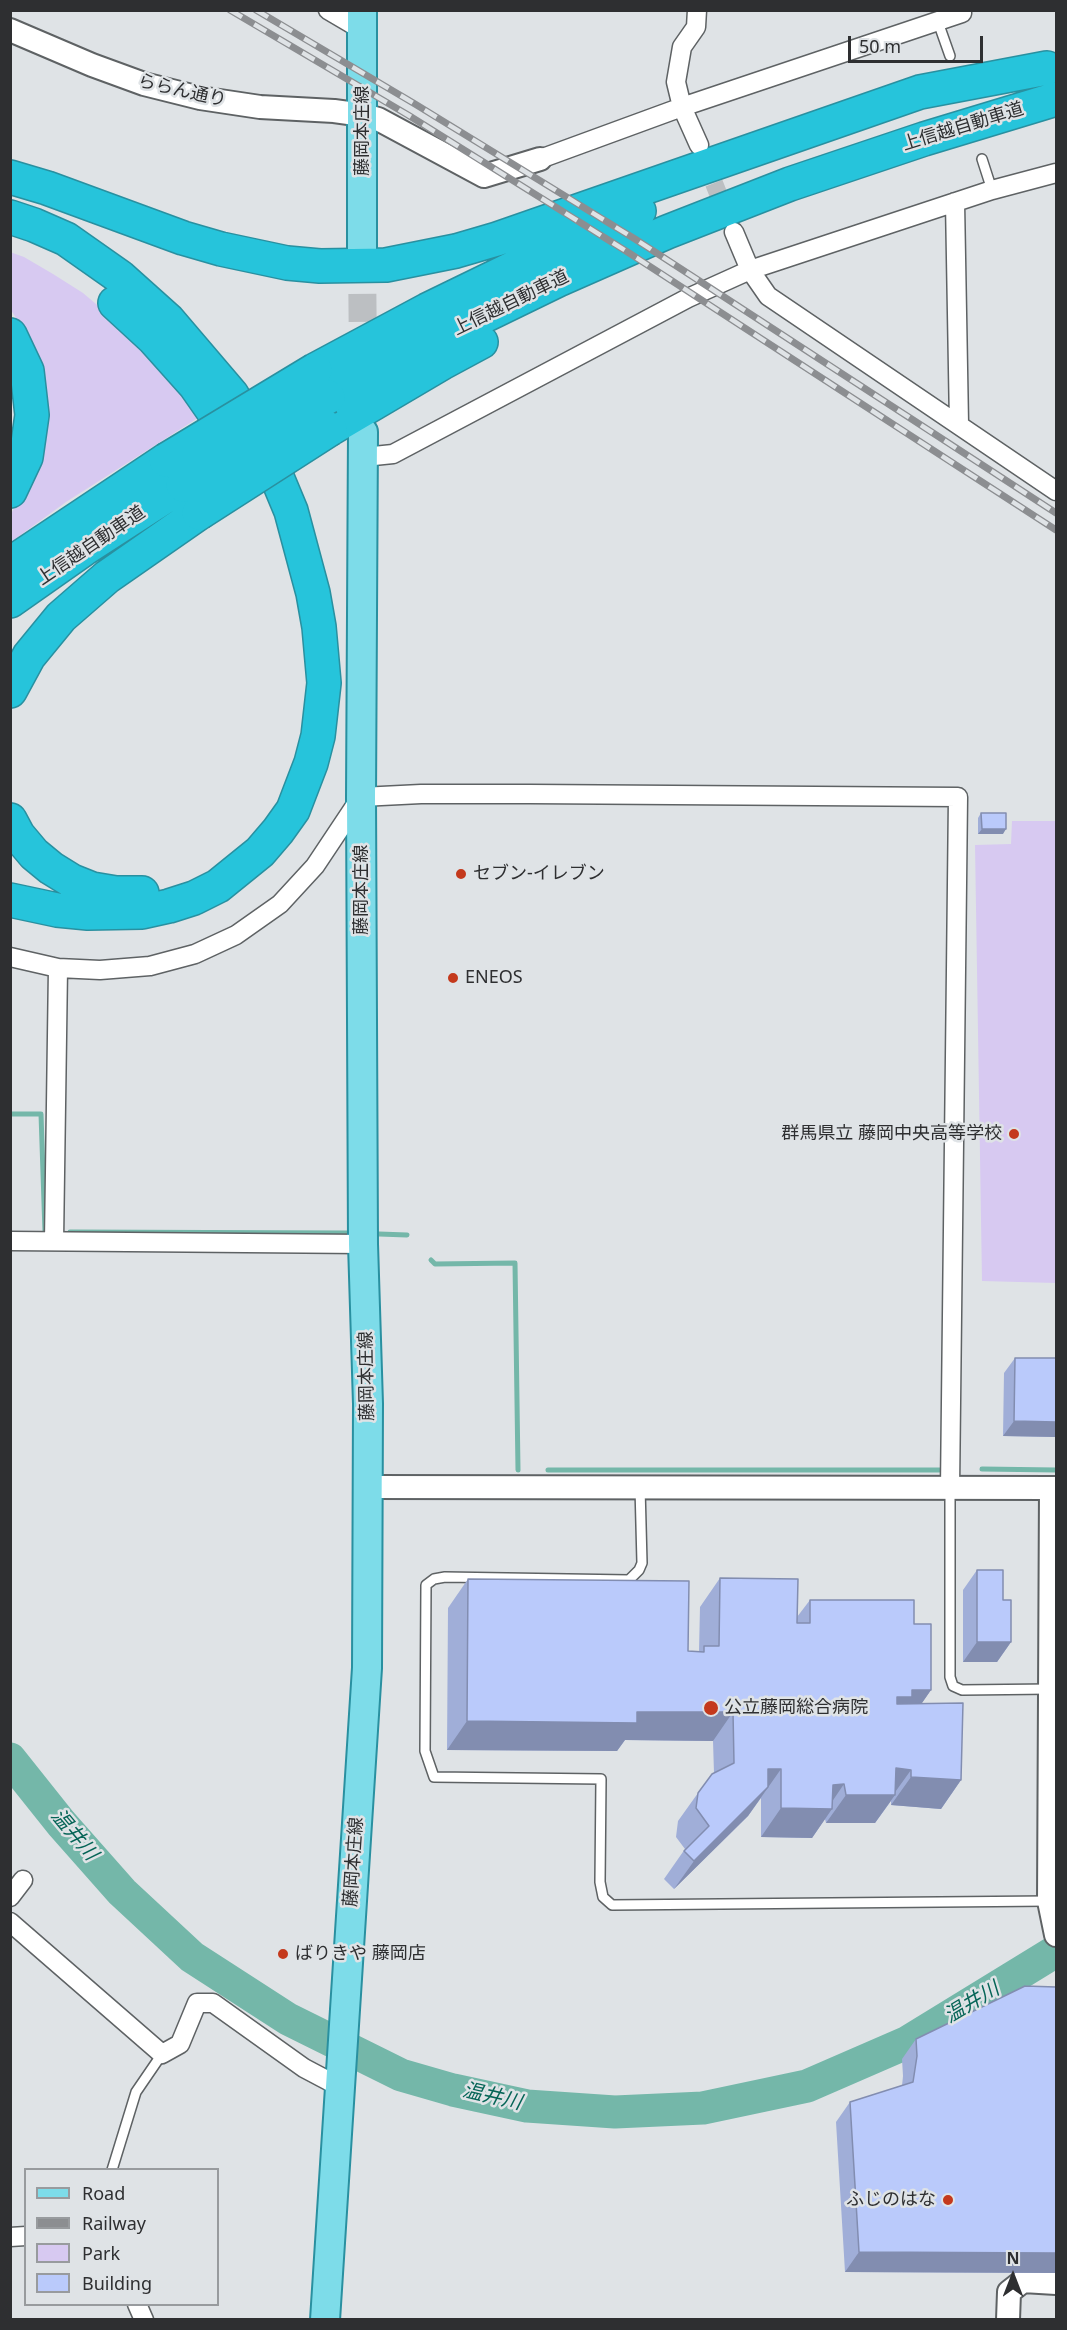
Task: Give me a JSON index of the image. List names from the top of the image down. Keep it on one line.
{"streets":{"highway":["上信越自動車道"],"main road":["藤岡本庄線"],"street":["ららん通り"]},"crossings":[["ららん通り","藤岡本庄線"]],"water":["温井川"],"places":["セブン-イレブン","ENEOS","群馬県立 藤岡中央高等学校","公立藤岡総合病院","ばりきや 藤岡店","ふじのはな"],"legend":["Road","Railway","Park","Building"],"scale_bar":"50 m","north":"top"}
